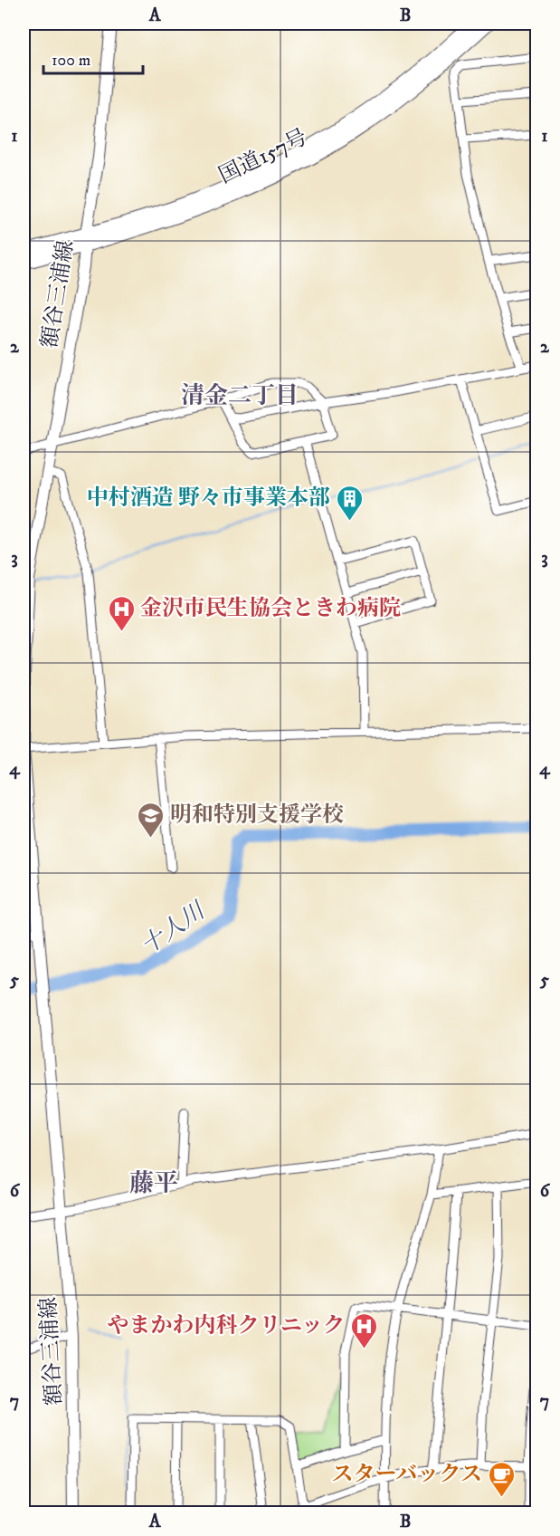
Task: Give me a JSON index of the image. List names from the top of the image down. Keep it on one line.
{"streets":{"highway":["国道157号"],"main road":["額谷三浦線"]},"crossings":[["国道157号","額谷三浦線"]],"districts":["清金二丁目","藤平"],"water":["十人川"],"places":{"building":["中村酒造 野々市事業本部"],"hospital":["金沢市民生協会ときわ病院","やまかわ内科クリニック"],"school or university":["明和特別支援学校"],"cafe":["スターバックス"]},"scale_bar":"100 m","grid":{"columns":["A","B"],"rows":["1","2","3","4","5","6","7"]}}
